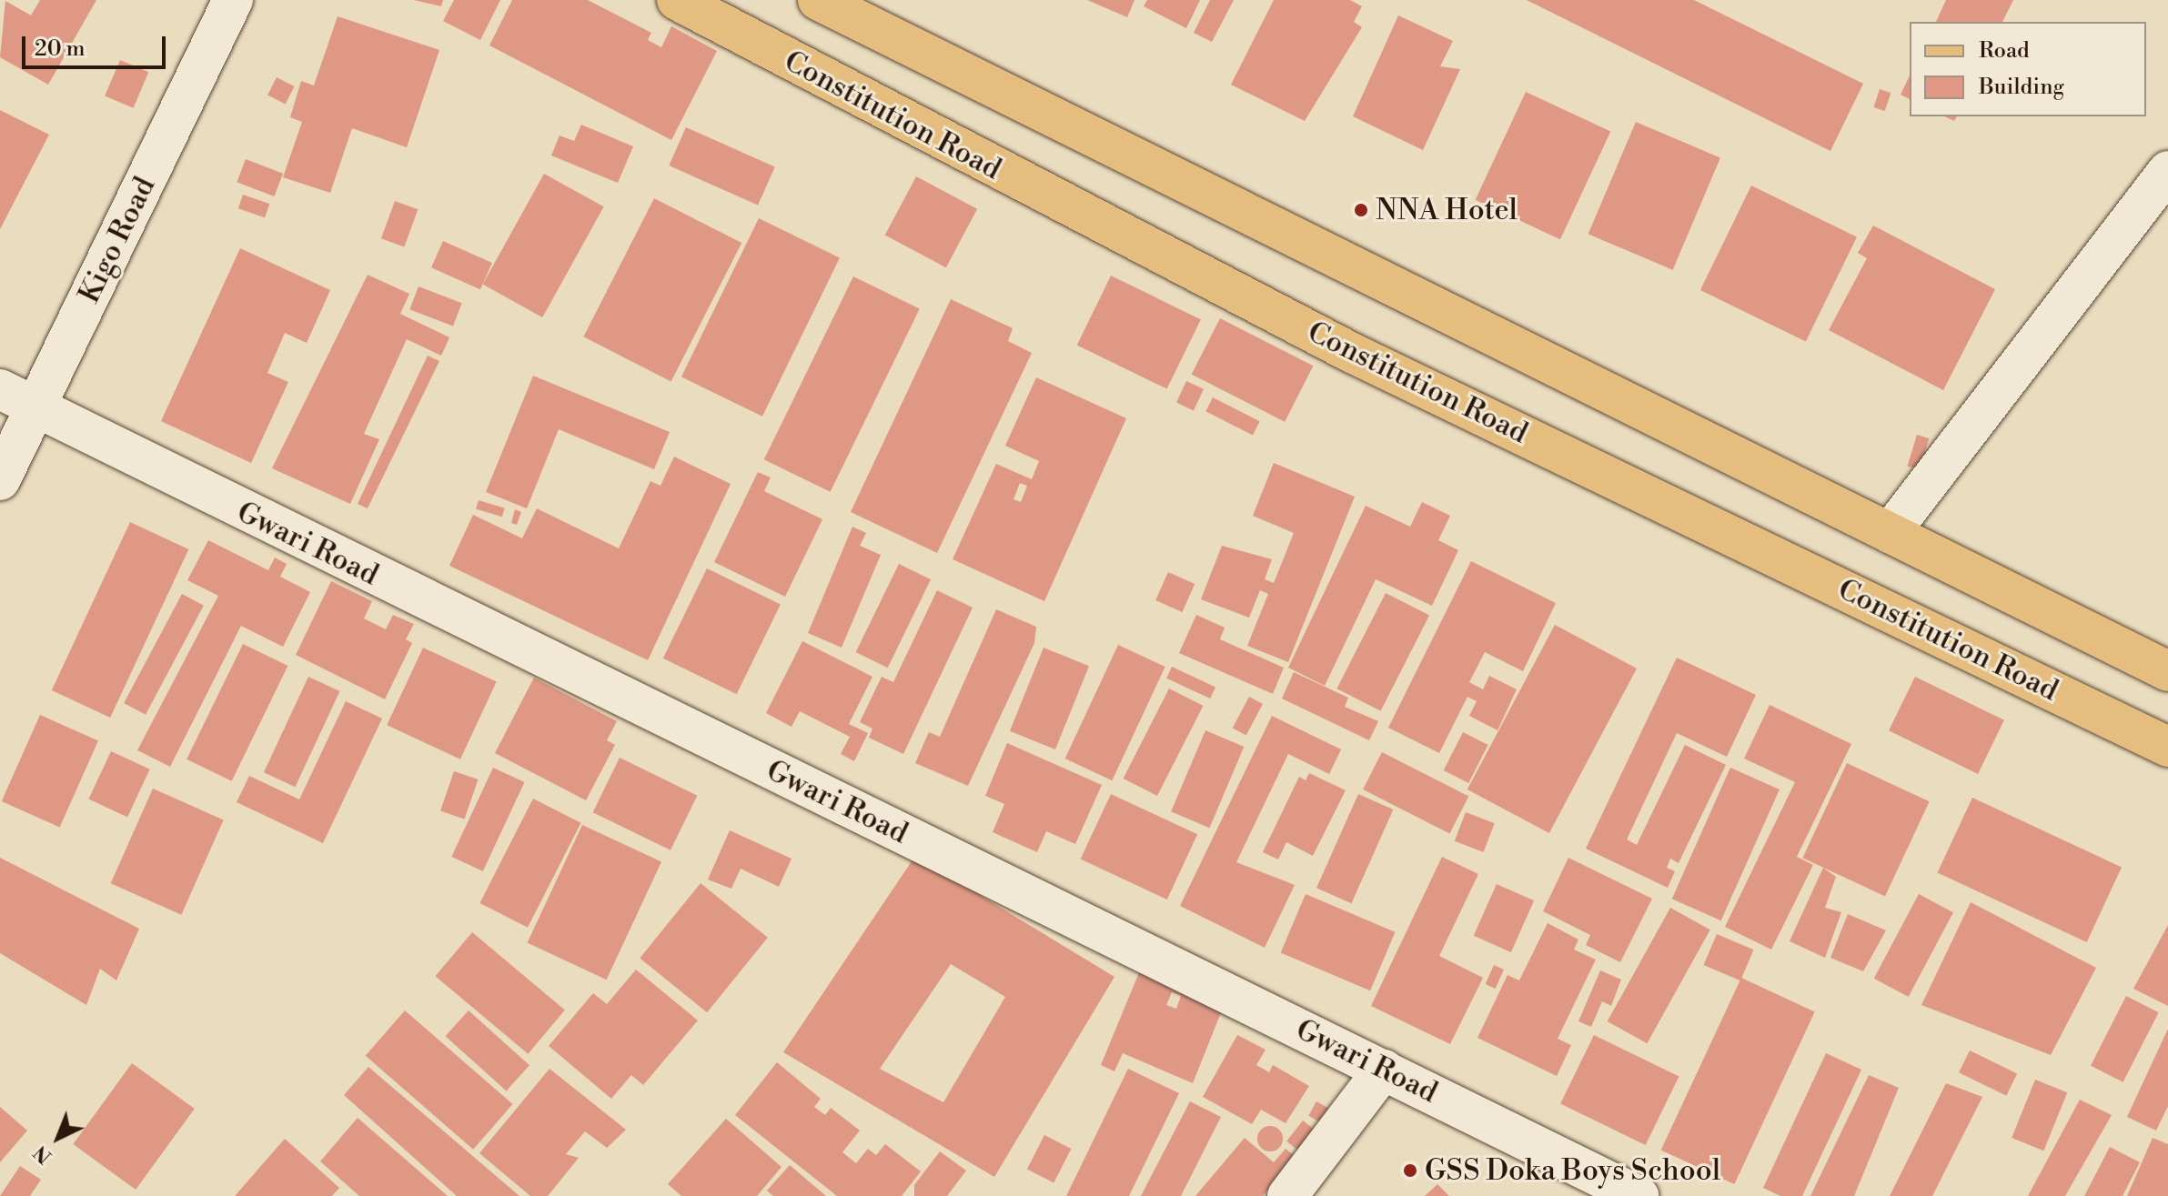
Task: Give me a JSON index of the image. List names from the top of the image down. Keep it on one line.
{"streets":{"main road":["Constitution Road"],"street":["Kigo Road","Gwari Road"]},"crossings":[["Kigo Road","Gwari Road"]],"places":["NNA Hotel","GSS Doka Boys School"],"legend":["Road","Building"],"scale_bar":"20 m","north":"bottom left"}
